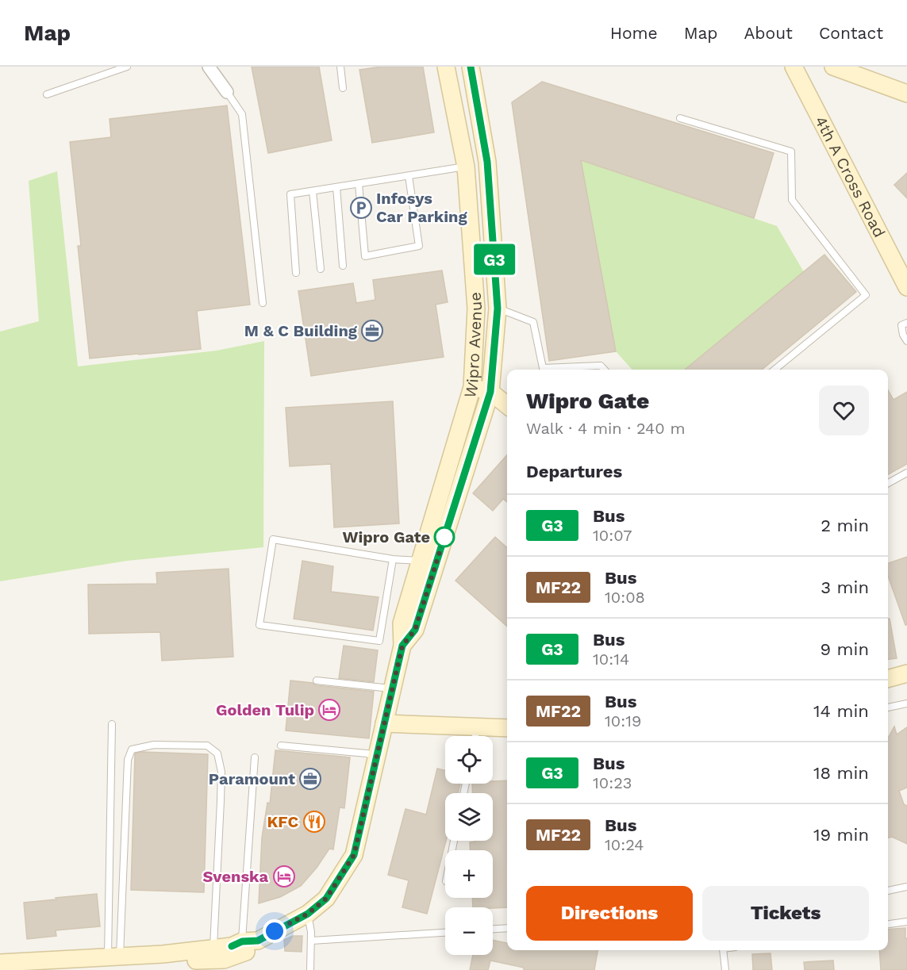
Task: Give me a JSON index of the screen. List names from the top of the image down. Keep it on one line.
{"streets":{"main road":["4th A Cross Road","Wipro Avenue"]},"places":{"parking":["Infosys Car Parking"],"office":["M & C Building","Paramount"],"other":["Wipro Gate"],"hotel":["Golden Tulip","Svenska"],"restaurant":["KFC"]},"lines":["bus line G3"],"page":{"header":"Map","nav":["Home","Map","About","Contact"],"on_map":"G3","heading":[["Wipro Gate","Walk · 4 min · 240 m"],"Departures"],"list":[{"mark":"G3","name":"Bus","note":"10:07","value":"2 min"},{"mark":"MF22","name":"Bus","note":"10:08","value":"3 min"},{"mark":"G3","name":"Bus","note":"10:14","value":"9 min"},{"mark":"MF22","name":"Bus","note":"10:19","value":"14 min"},{"mark":"G3","name":"Bus","note":"10:23","value":"18 min"},{"mark":"MF22","name":"Bus","note":"10:24","value":"19 min"}],"map_buttons":["+","−"],"buttons":["Directions","Tickets"]}}
